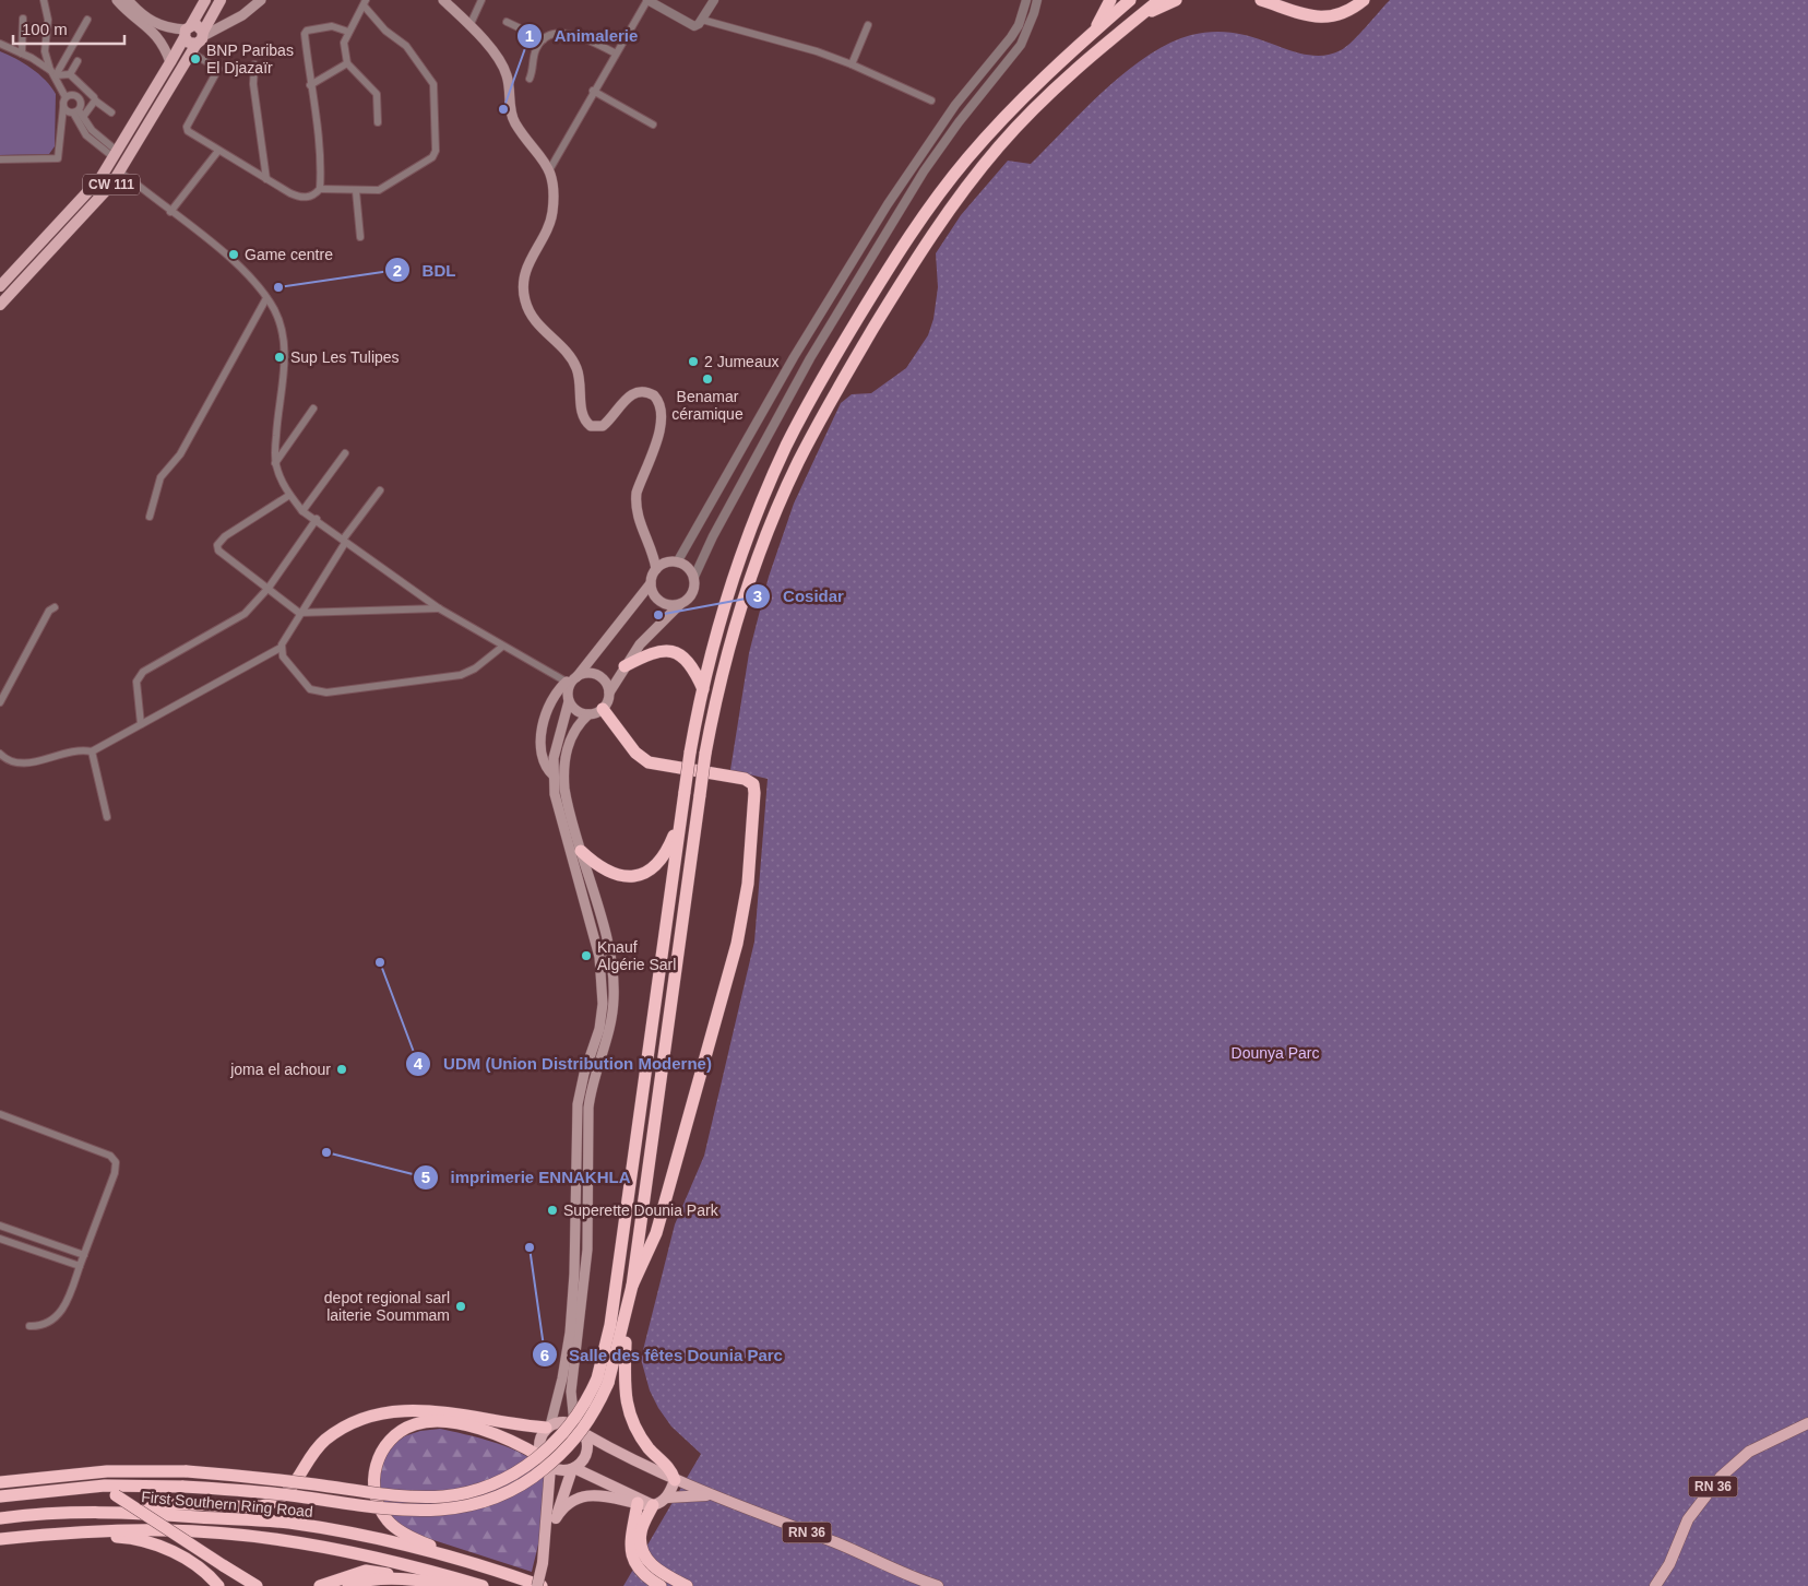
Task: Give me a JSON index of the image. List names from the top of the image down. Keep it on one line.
{"streets":{"highway":["First Southern Ring Road"],"main road":["CW 111","RN 36"]},"parks":["Dounya Parc"],"places":["BNP Paribas El Djazaïr","Animalerie","Game centre","BDL","Sup Les Tulipes","2 Jumeaux","Benamar céramique","Cosidar","Knauf Algérie Sarl","UDM (Union Distribution Moderne)","joma el achour","imprimerie ENNAKHLA","Superette Dounia Park","Salle des fêtes Dounia Parc","depot regional sarl laiterie Soummam"],"scale_bar":"100 m"}
